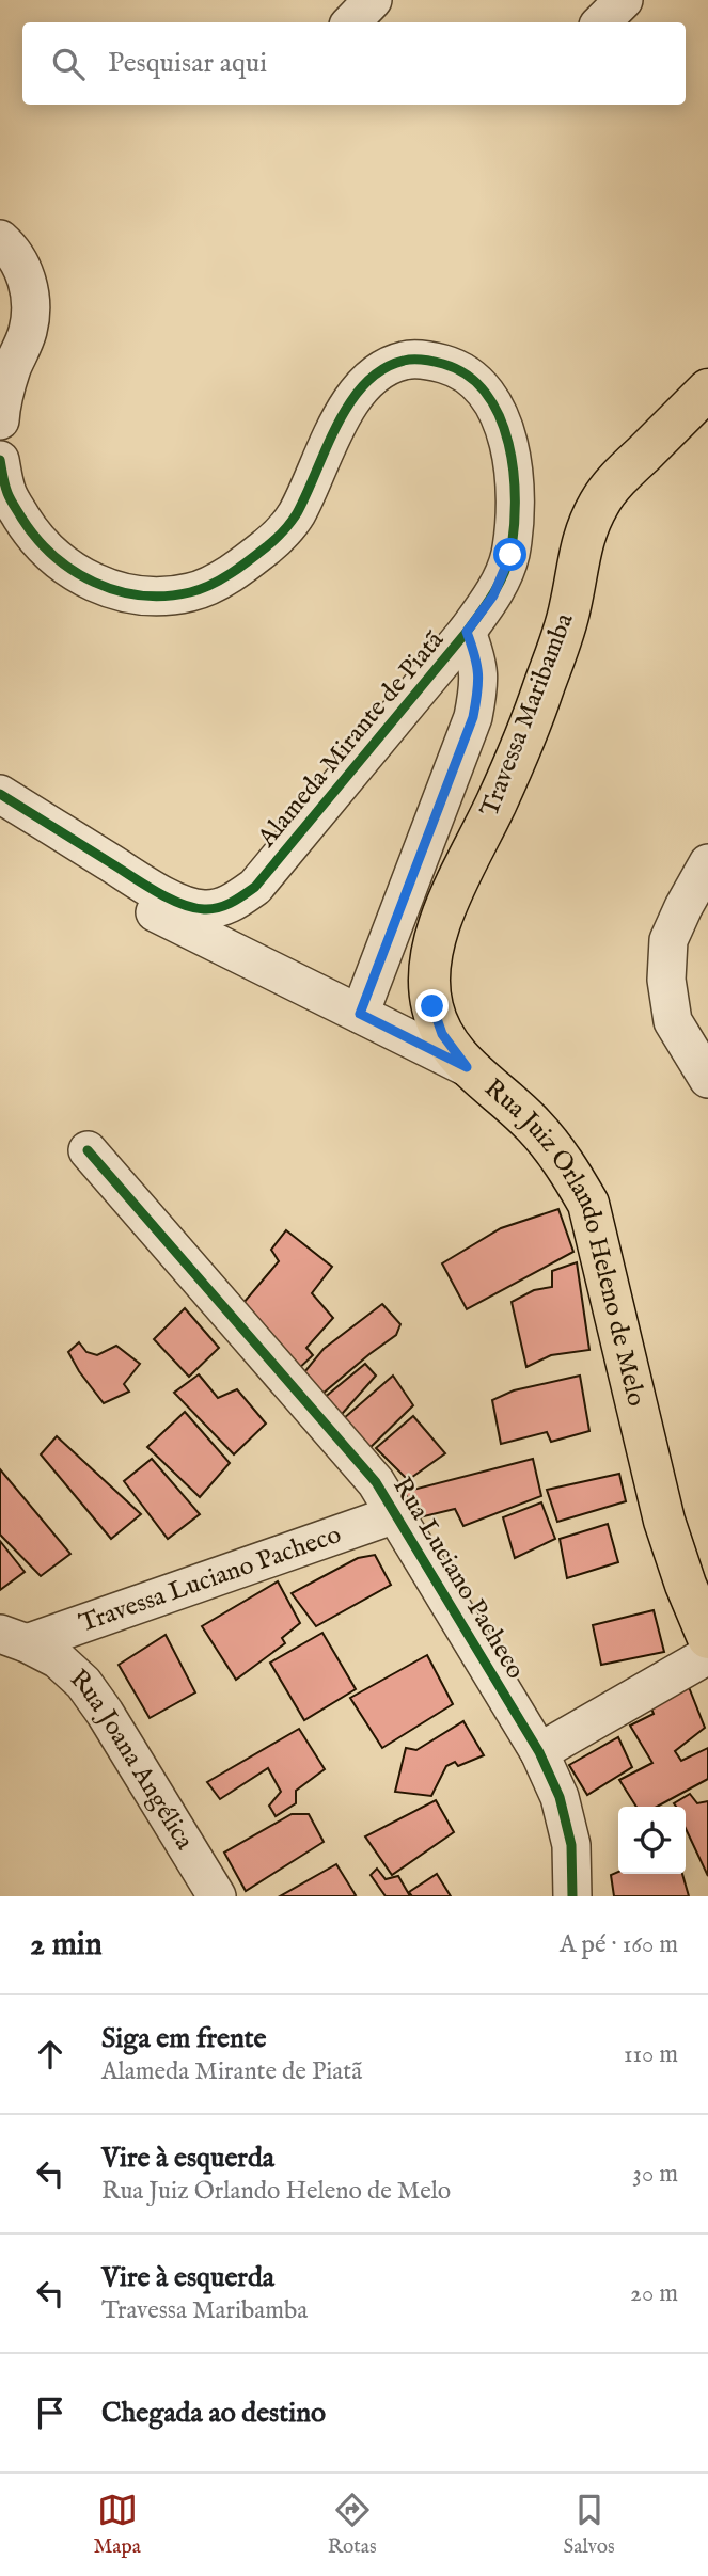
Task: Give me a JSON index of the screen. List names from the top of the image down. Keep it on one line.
{"streets":{"main road":["Travessa Maribamba","Rua Juiz Orlando Heleno de Melo"],"street":["Alameda Mirante de Piatã","Rua Luciano Pacheco","Travessa Luciano Pacheco","Rua Joana Angélica"]},"crossings":[["Travessa Maribamba","Rua Juiz Orlando Heleno de Melo"],["Alameda Mirante de Piatã","Rua Juiz Orlando Heleno de Melo"],["Rua Luciano Pacheco","Travessa Luciano Pacheco"],["Travessa Luciano Pacheco","Rua Joana Angélica"]],"page":{"search":"Pesquisar aqui","heading":["2 min","A pé · 160 m"],"list":[["Siga em frente","Alameda Mirante de Piatã","110 m"],["Vire à esquerda","Rua Juiz Orlando Heleno de Melo","30 m"],["Vire à esquerda","Travessa Maribamba","20 m"],"Chegada ao destino"],"nav":["Mapa","Rotas","Salvos"]}}
